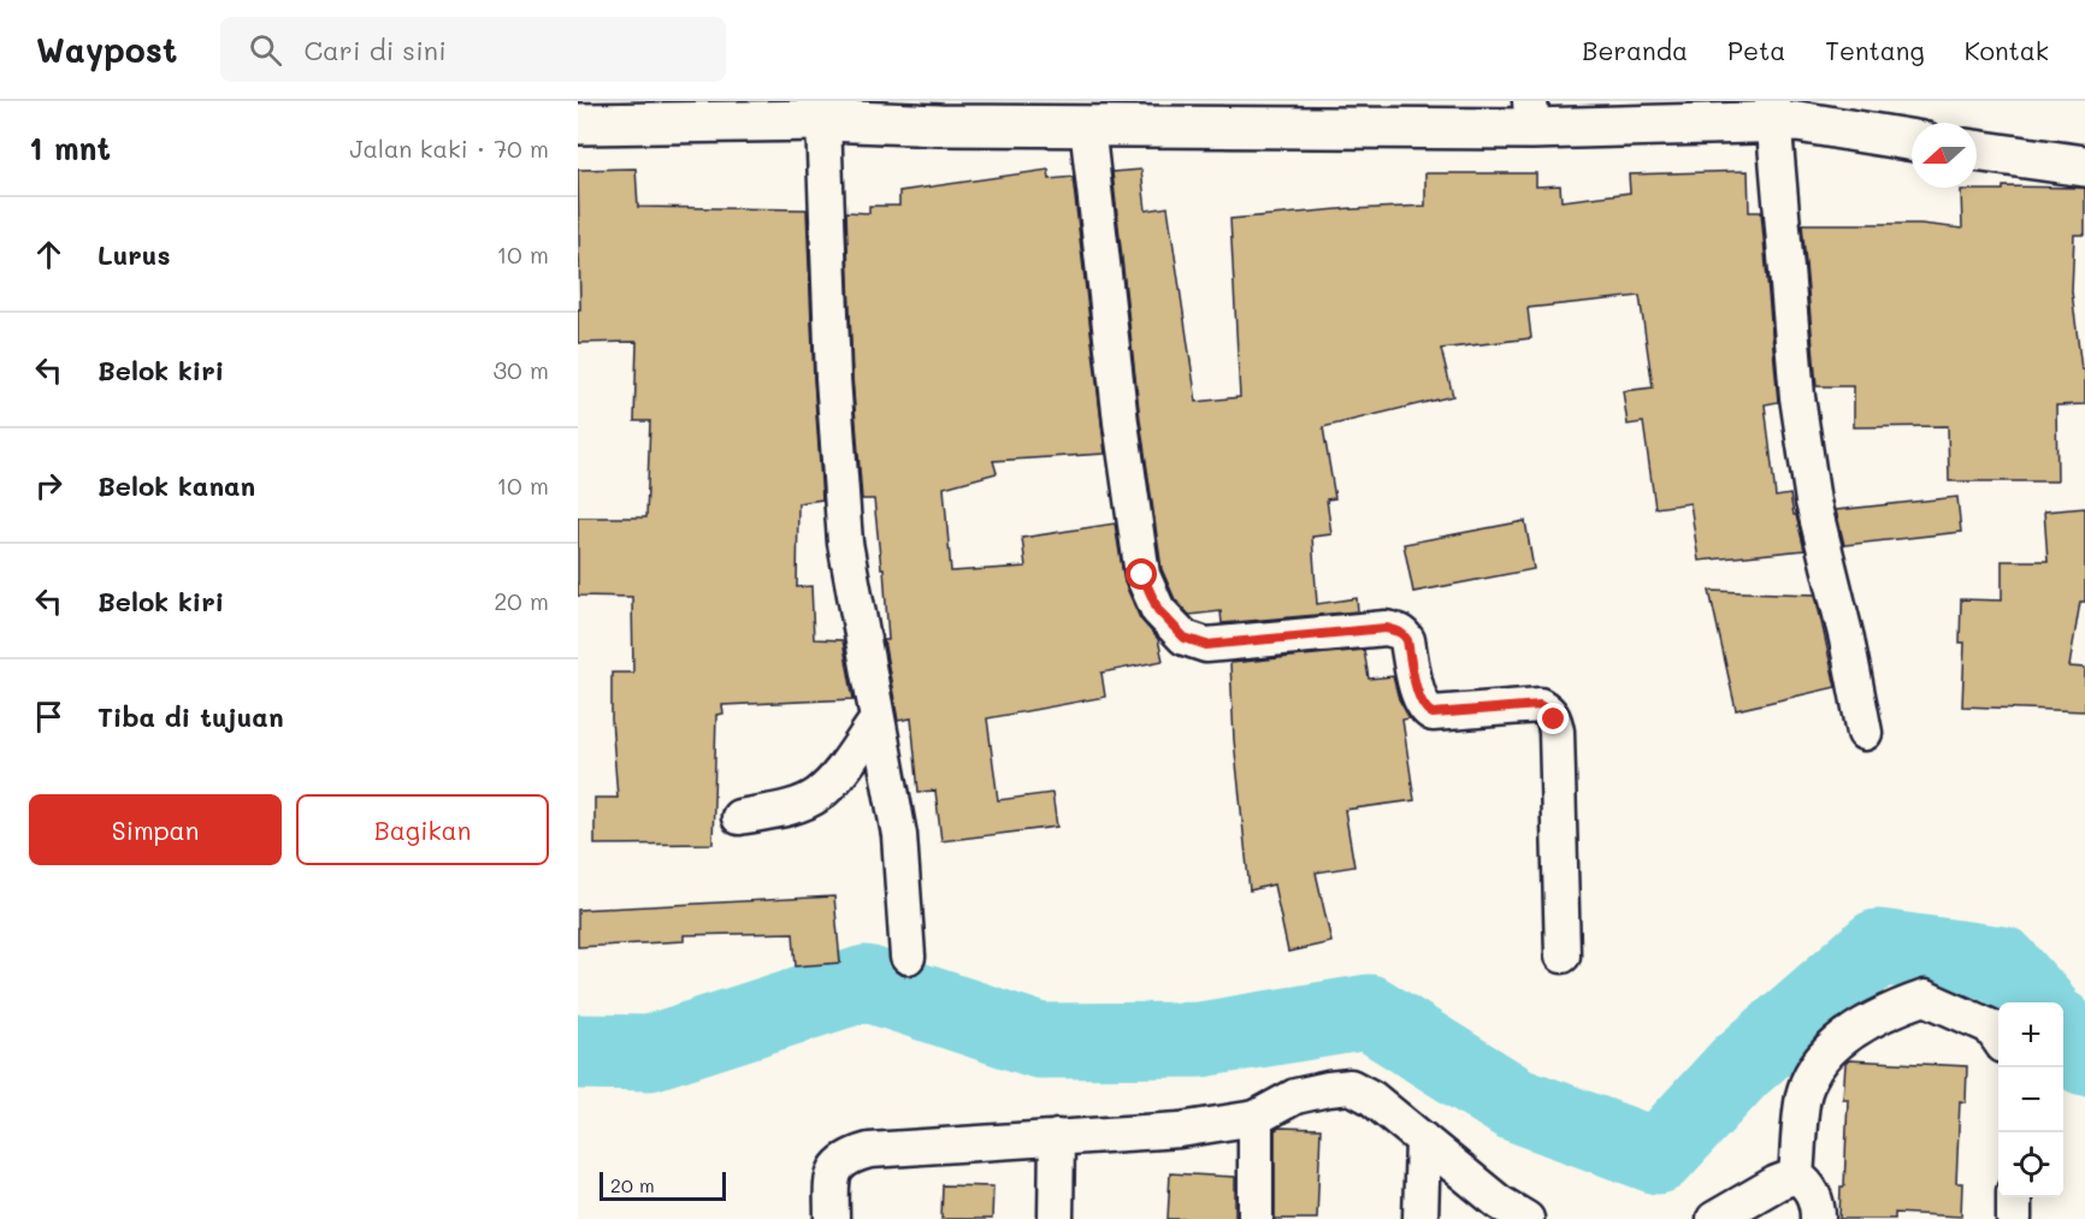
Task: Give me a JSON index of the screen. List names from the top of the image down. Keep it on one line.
{"scale_bar":"20 m","north":"left","page":{"header":"Waypost","search":"Cari di sini","nav":["Beranda","Peta","Tentang","Kontak"],"heading":["1 mnt","Jalan kaki · 70 m"],"list":[["Lurus","10 m"],["Belok kiri","30 m"],["Belok kanan","10 m"],["Belok kiri","20 m"],"Tiba di tujuan"],"buttons":["Simpan","Bagikan"],"map_buttons":["+","−"],"scale":"20 m"}}
